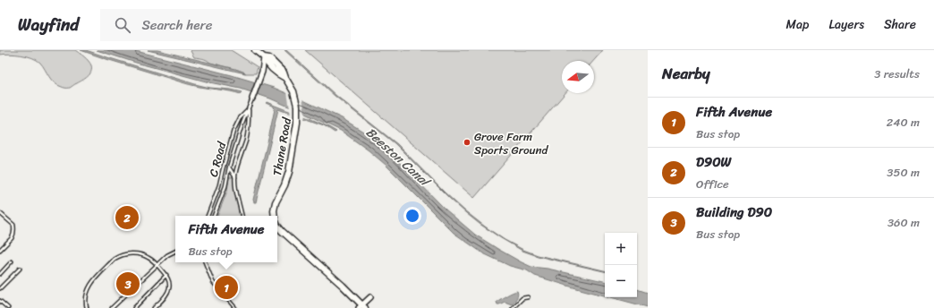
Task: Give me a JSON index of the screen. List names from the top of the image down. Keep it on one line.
{"streets":{"street":["Thane Road"],"lane":["C Road"]},"water":["Beeston Canal"],"places":["Grove Farm Sports Ground"],"north":"left","page":{"header":"Wayfind","search":"Search here","nav":["Map","Layers","Share"],"heading":["Nearby","3 results"],"list":[{"mark":"1","name":"Fifth Avenue","note":"Bus stop","value":"240 m"},{"mark":"2","name":"D90W","note":"Office","value":"350 m"},{"mark":"3","name":"Building D90","note":"Bus stop","value":"360 m"}],"pins":["2","3","1"],"popup":["Fifth Avenue","Bus stop"],"map_buttons":["+","−"]}}
